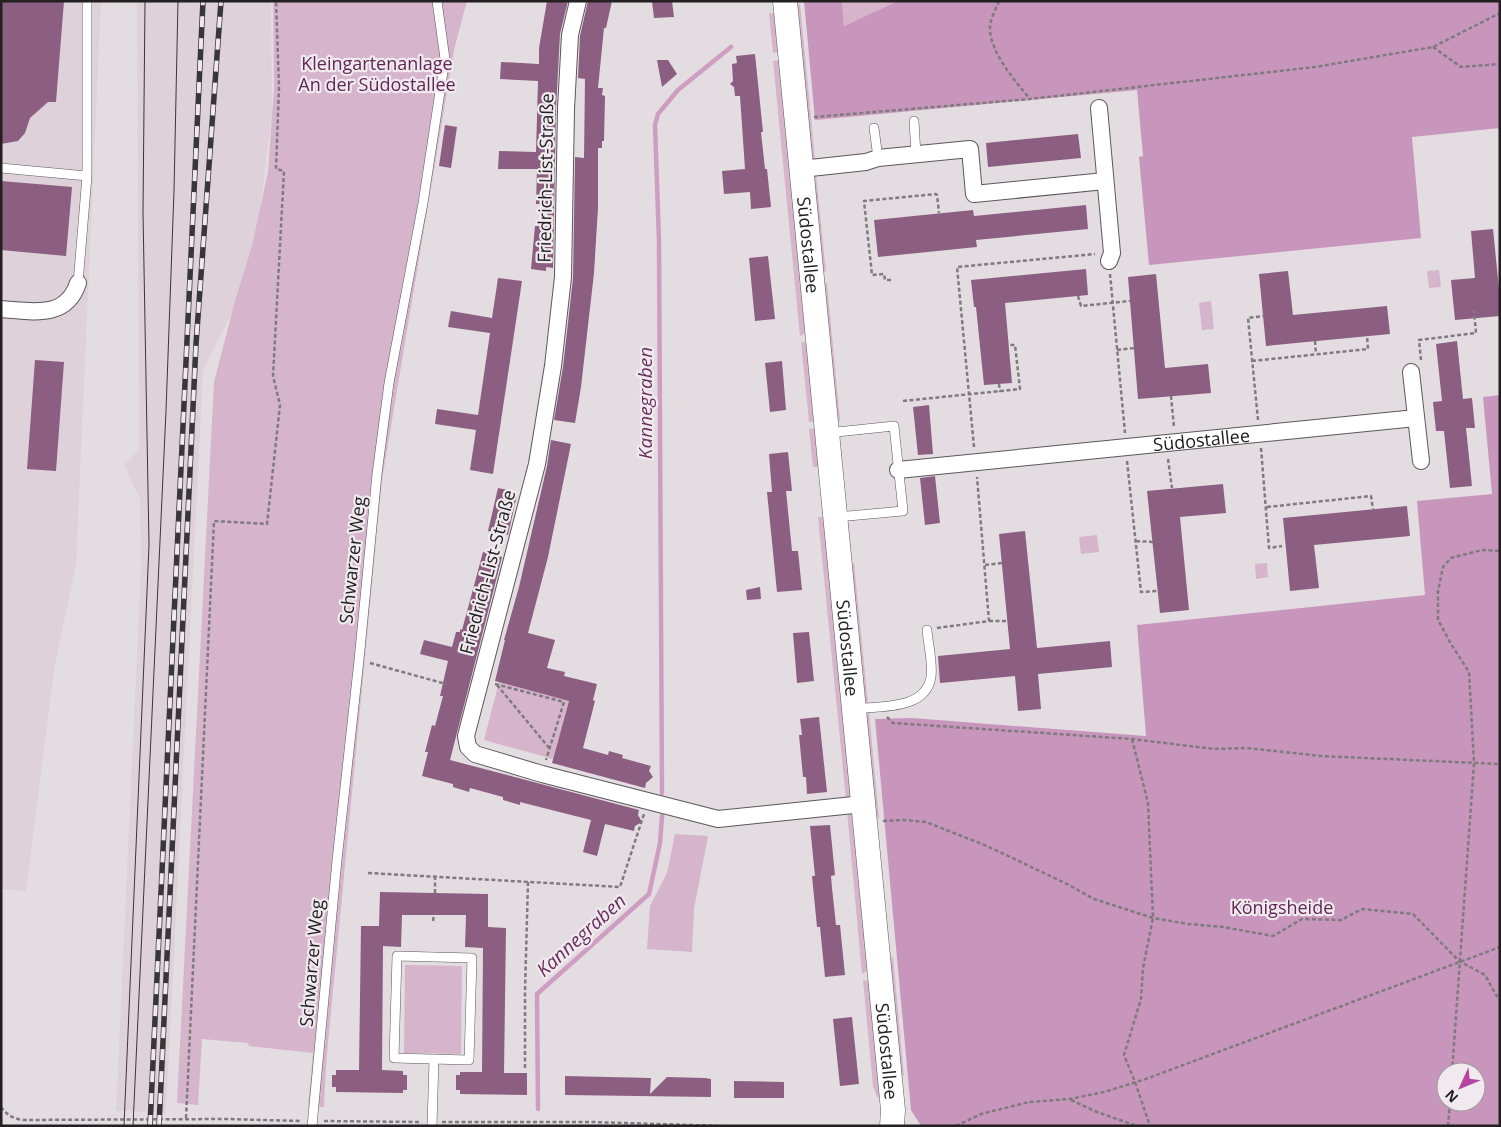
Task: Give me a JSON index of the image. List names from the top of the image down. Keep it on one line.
{"streets":{"street":["Friedrich-List-Straße","Südostallee"],"lane":["Schwarzer Weg"]},"crossings":[["Friedrich-List-Straße","Südostallee"]],"water":["Kannegraben"],"parks":["Kleingartenanlage An der Südostallee","Königsheide"],"north":"bottom left"}
